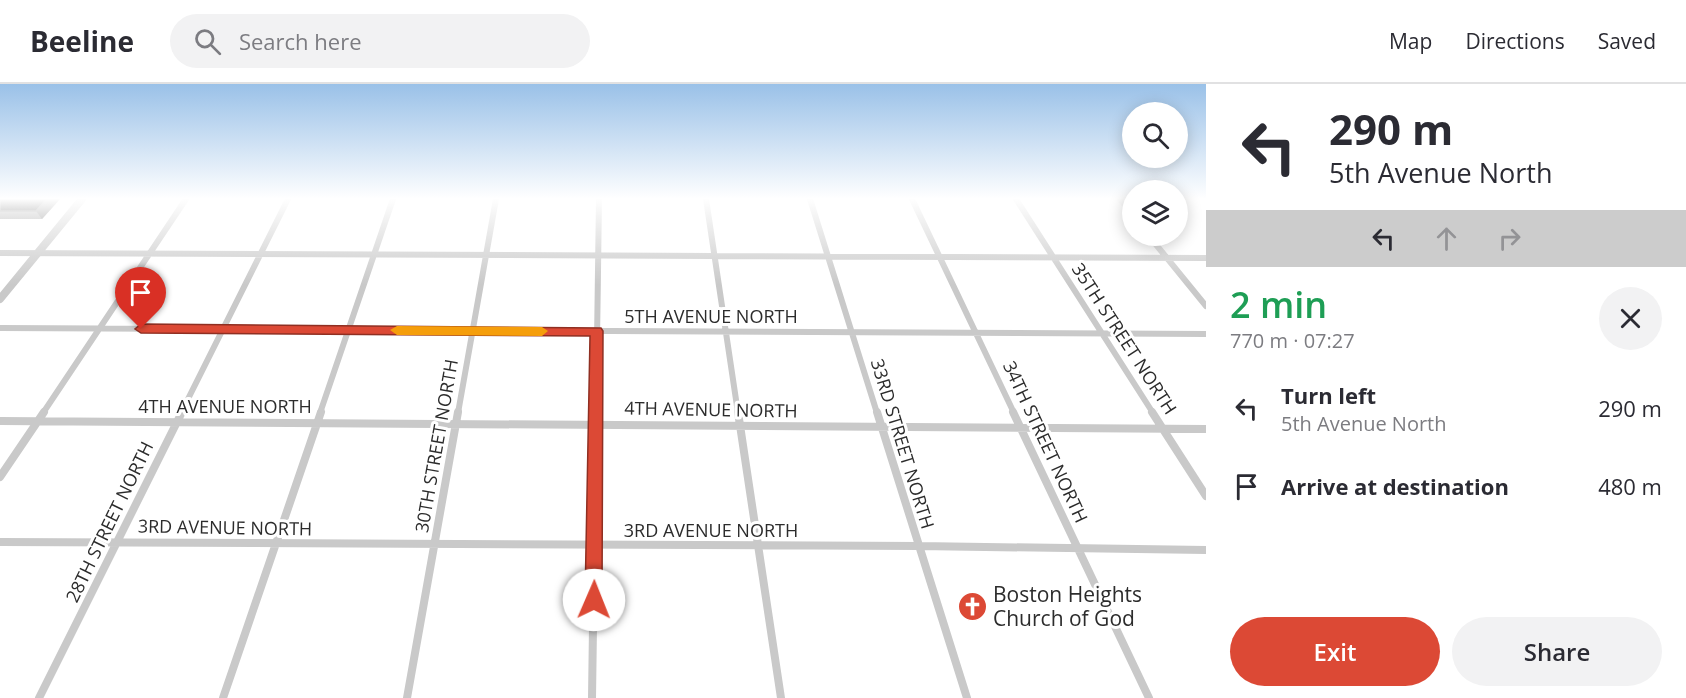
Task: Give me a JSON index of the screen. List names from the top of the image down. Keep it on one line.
{"streets":{"street":["5TH AVENUE NORTH","35TH STREET NORTH","4TH AVENUE NORTH","34TH STREET NORTH","33RD STREET NORTH","30TH STREET NORTH","28TH STREET NORTH","3RD AVENUE NORTH"]},"crossings":[["5TH AVENUE NORTH","35TH STREET NORTH"],["5TH AVENUE NORTH","34TH STREET NORTH"],["5TH AVENUE NORTH","33RD STREET NORTH"],["5TH AVENUE NORTH","30TH STREET NORTH"],["5TH AVENUE NORTH","28TH STREET NORTH"],["35TH STREET NORTH","4TH AVENUE NORTH"],["4TH AVENUE NORTH","34TH STREET NORTH"],["4TH AVENUE NORTH","33RD STREET NORTH"],["4TH AVENUE NORTH","30TH STREET NORTH"],["4TH AVENUE NORTH","28TH STREET NORTH"],["34TH STREET NORTH","3RD AVENUE NORTH"],["33RD STREET NORTH","3RD AVENUE NORTH"],["30TH STREET NORTH","3RD AVENUE NORTH"],["28TH STREET NORTH","3RD AVENUE NORTH"]],"places":{"church":["Boston Heights Church of God"]},"page":{"header":"Beeline","search":"Search here","nav":["Map","Directions","Saved"],"turn":["290 m","5th Avenue North"],"heading":["2 min","770 m · 07:27"],"list":[{"name":"Turn left","note":"5th Avenue North","value":"290 m"},{"name":"Arrive at destination","value":"480 m"}],"buttons":["Exit","Share"]}}
